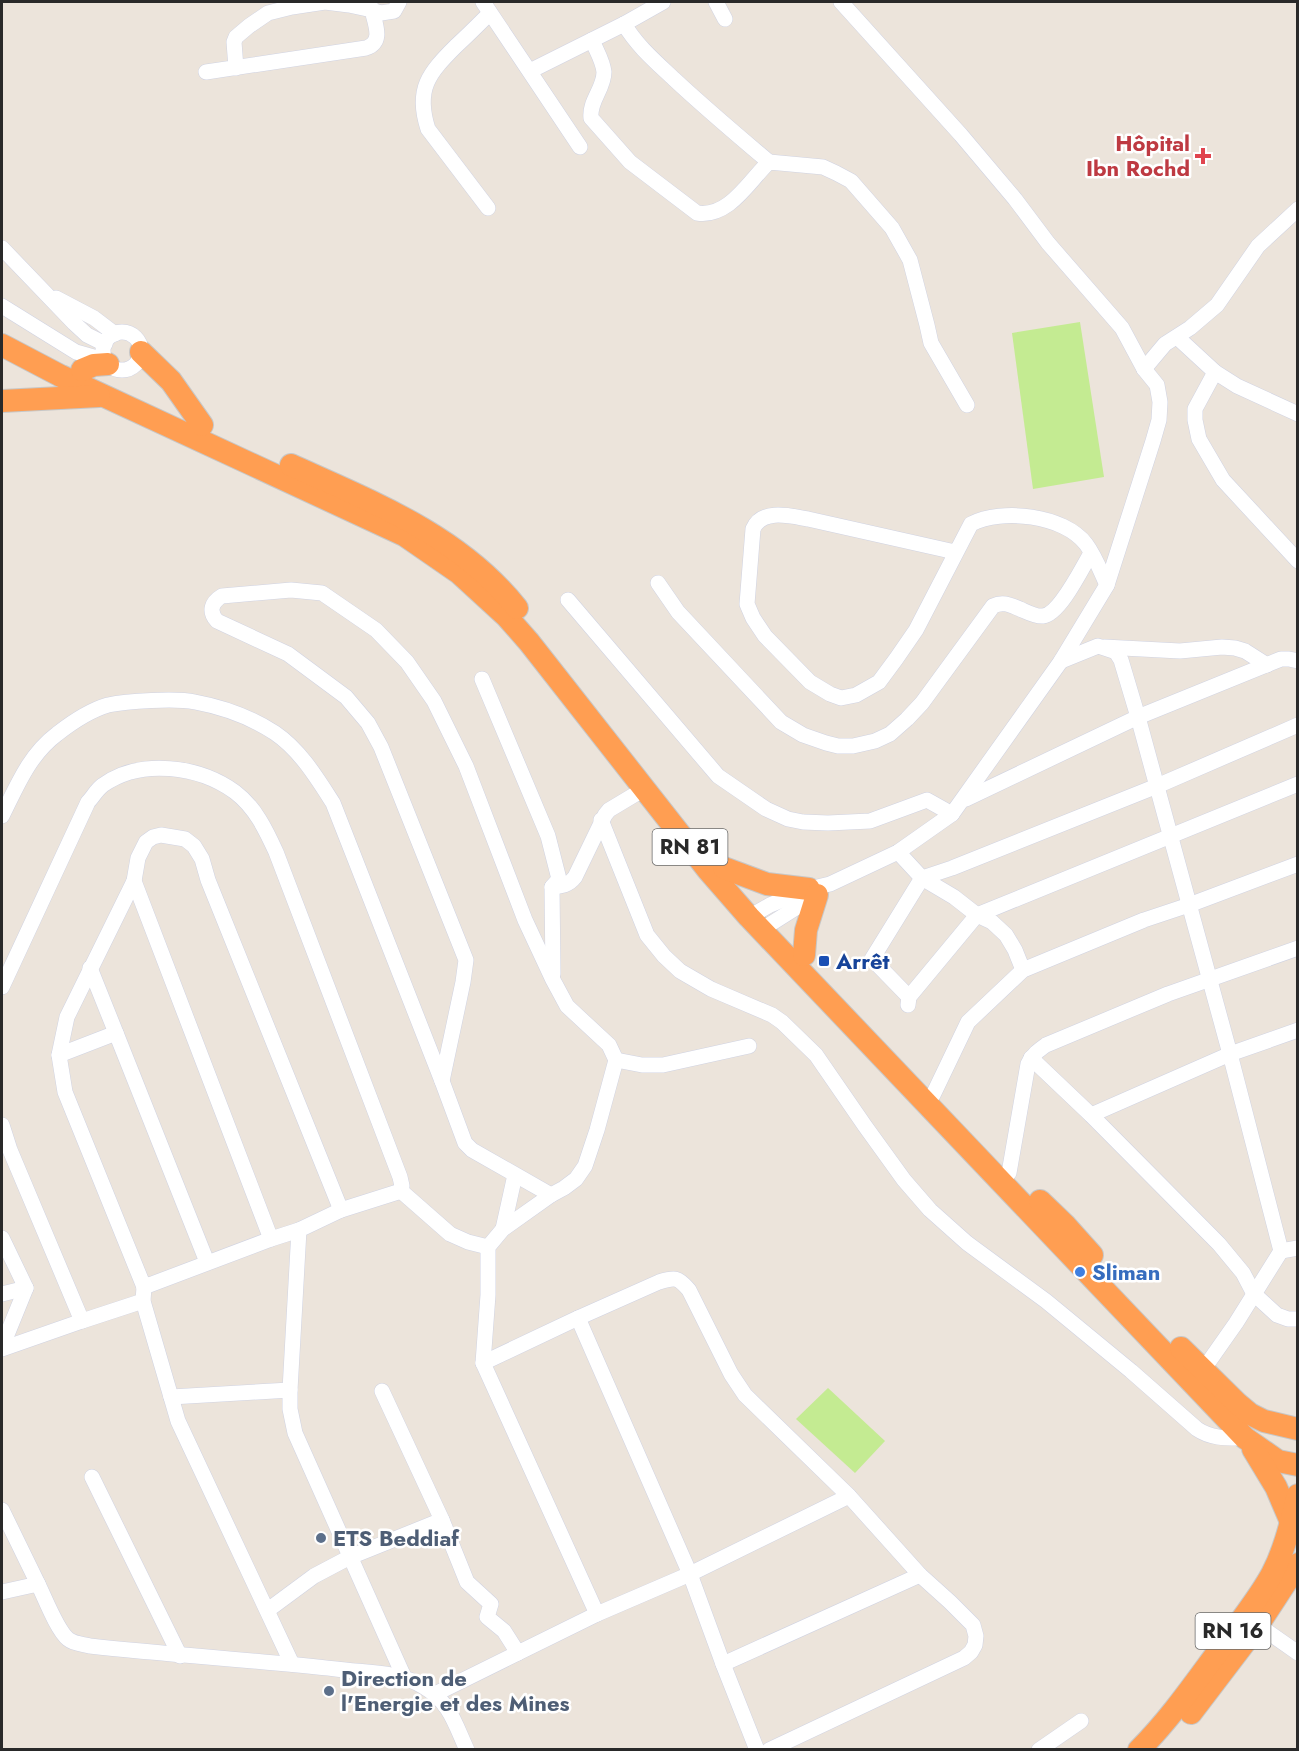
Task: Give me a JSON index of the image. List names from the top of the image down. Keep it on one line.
{"streets":{"highway":["RN 81","RN 16"]},"places":{"health":["Hôpital Ibn Rochd"],"transit":["Arrêt"],"other":["Sliman","ETS Beddiaf","Direction de l'Energie et des Mines"]}}
